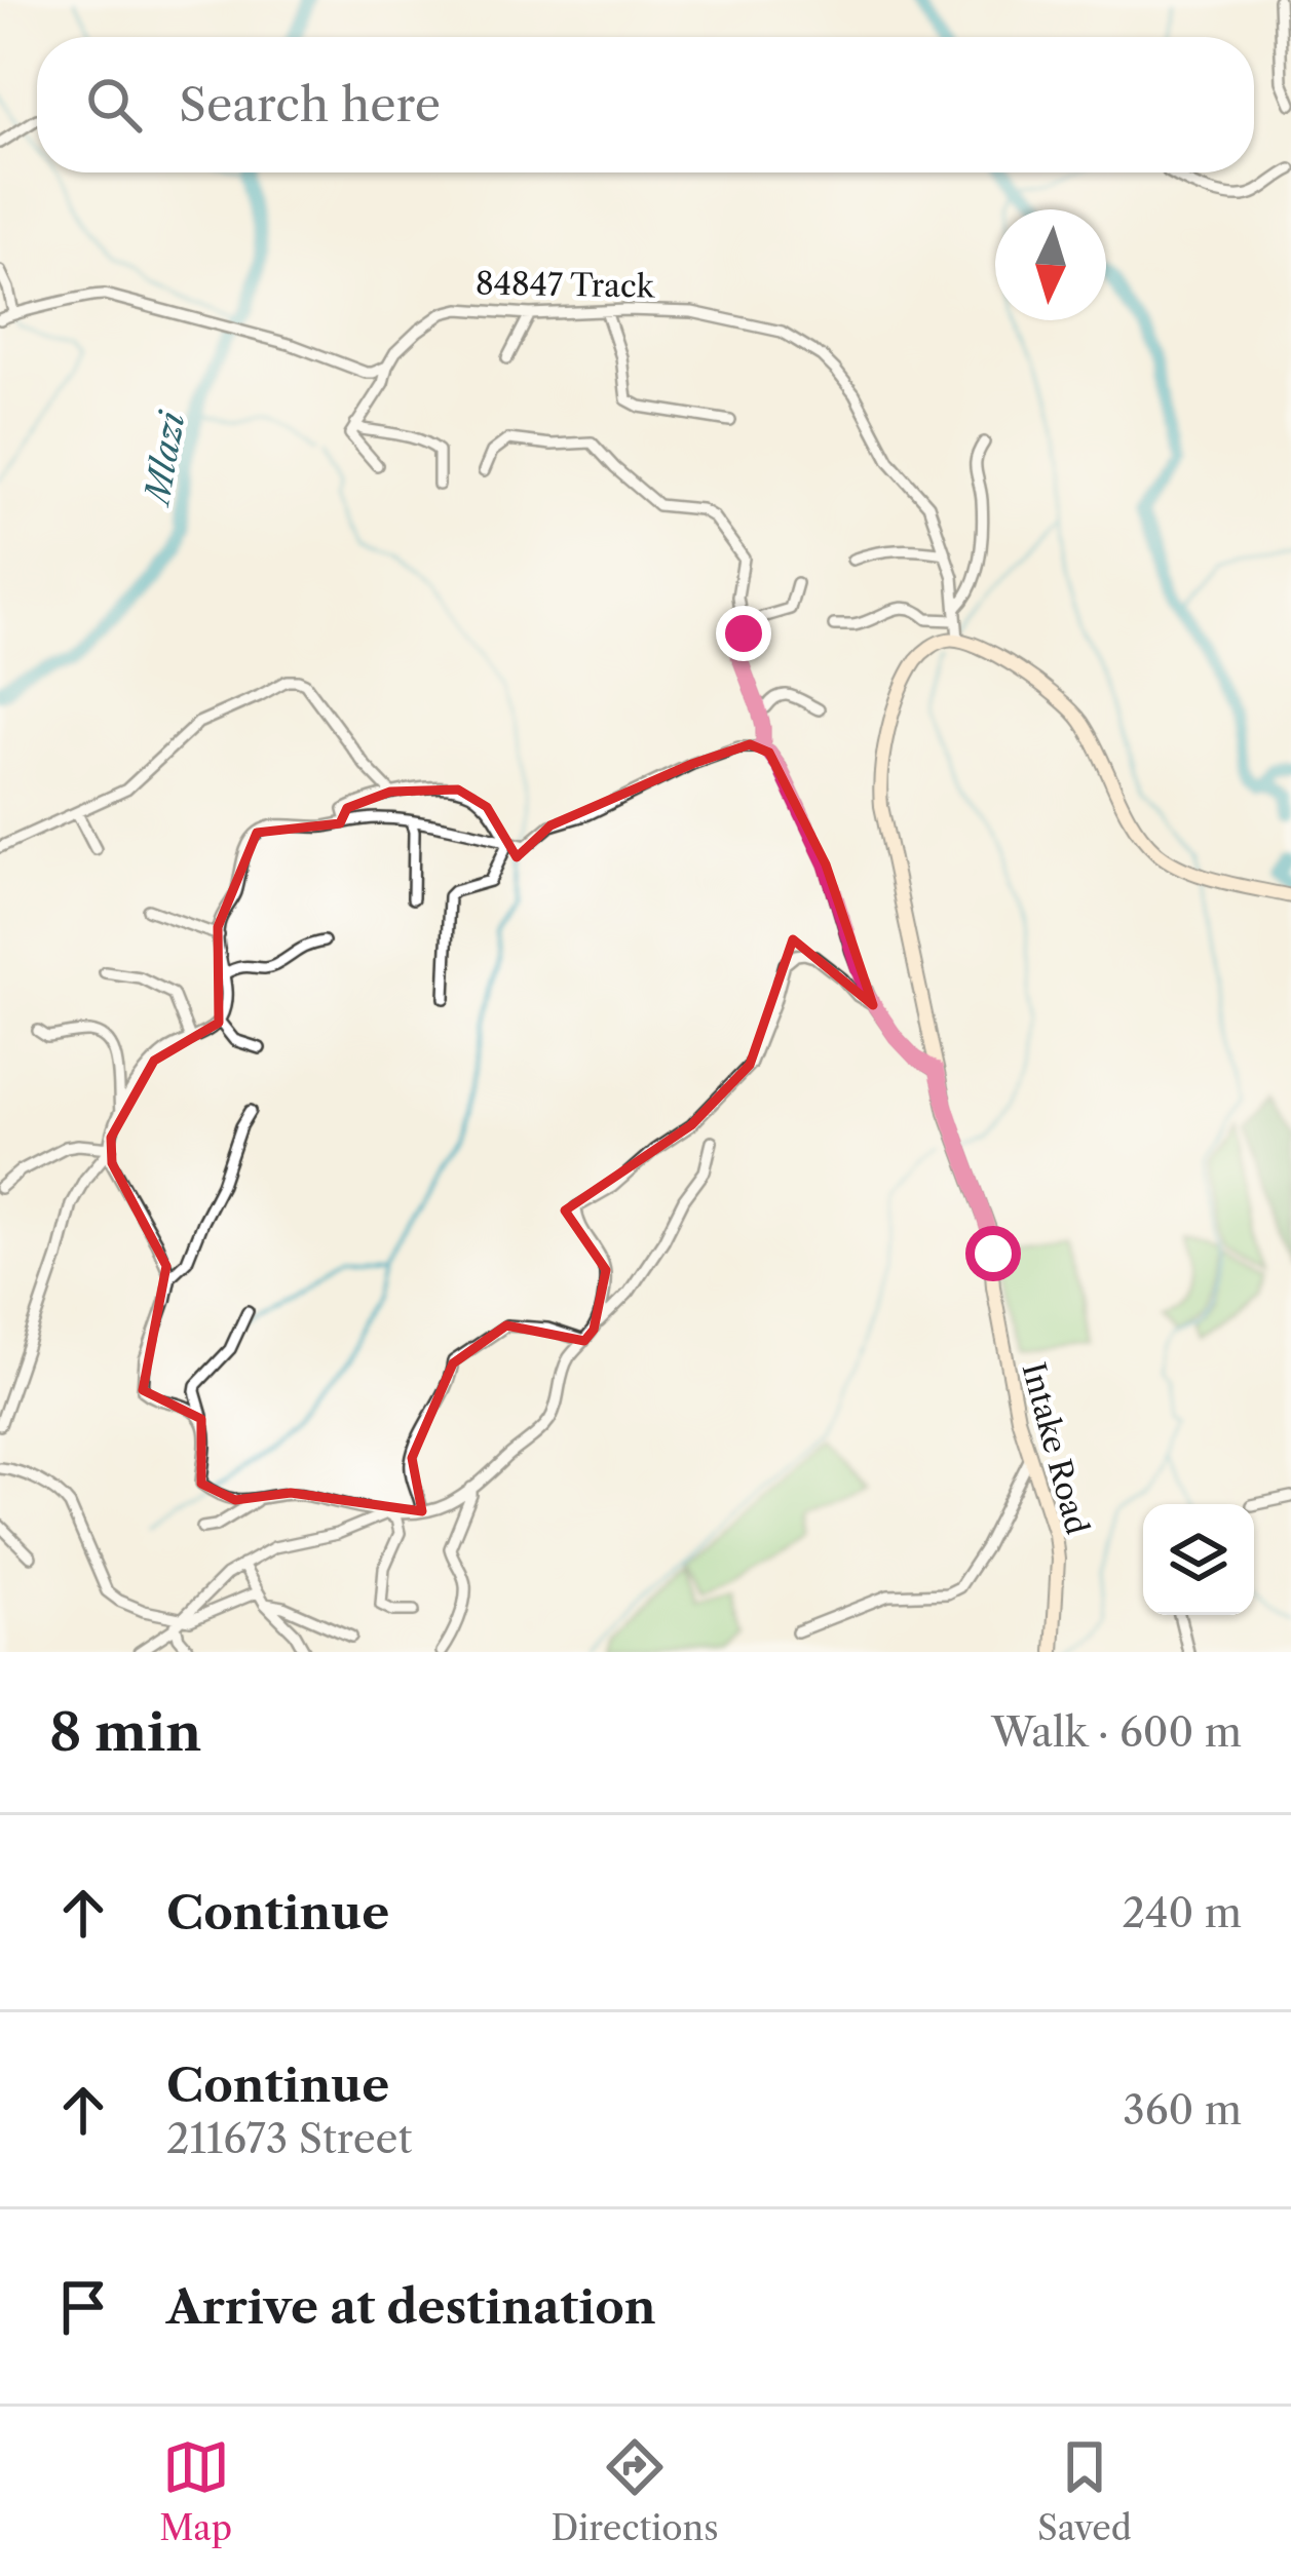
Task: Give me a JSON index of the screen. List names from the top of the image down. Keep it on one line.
{"streets":{"street":["84847 Track","Intake Road"]},"crossings":[["84847 Track","Intake Road"]],"water":["Mlazi"],"north":"bottom","page":{"search":"Search here","heading":["8 min","Walk · 600 m"],"list":[["Continue","240 m"],["Continue","211673 Street","360 m"],"Arrive at destination"],"nav":["Map","Directions","Saved"]}}
